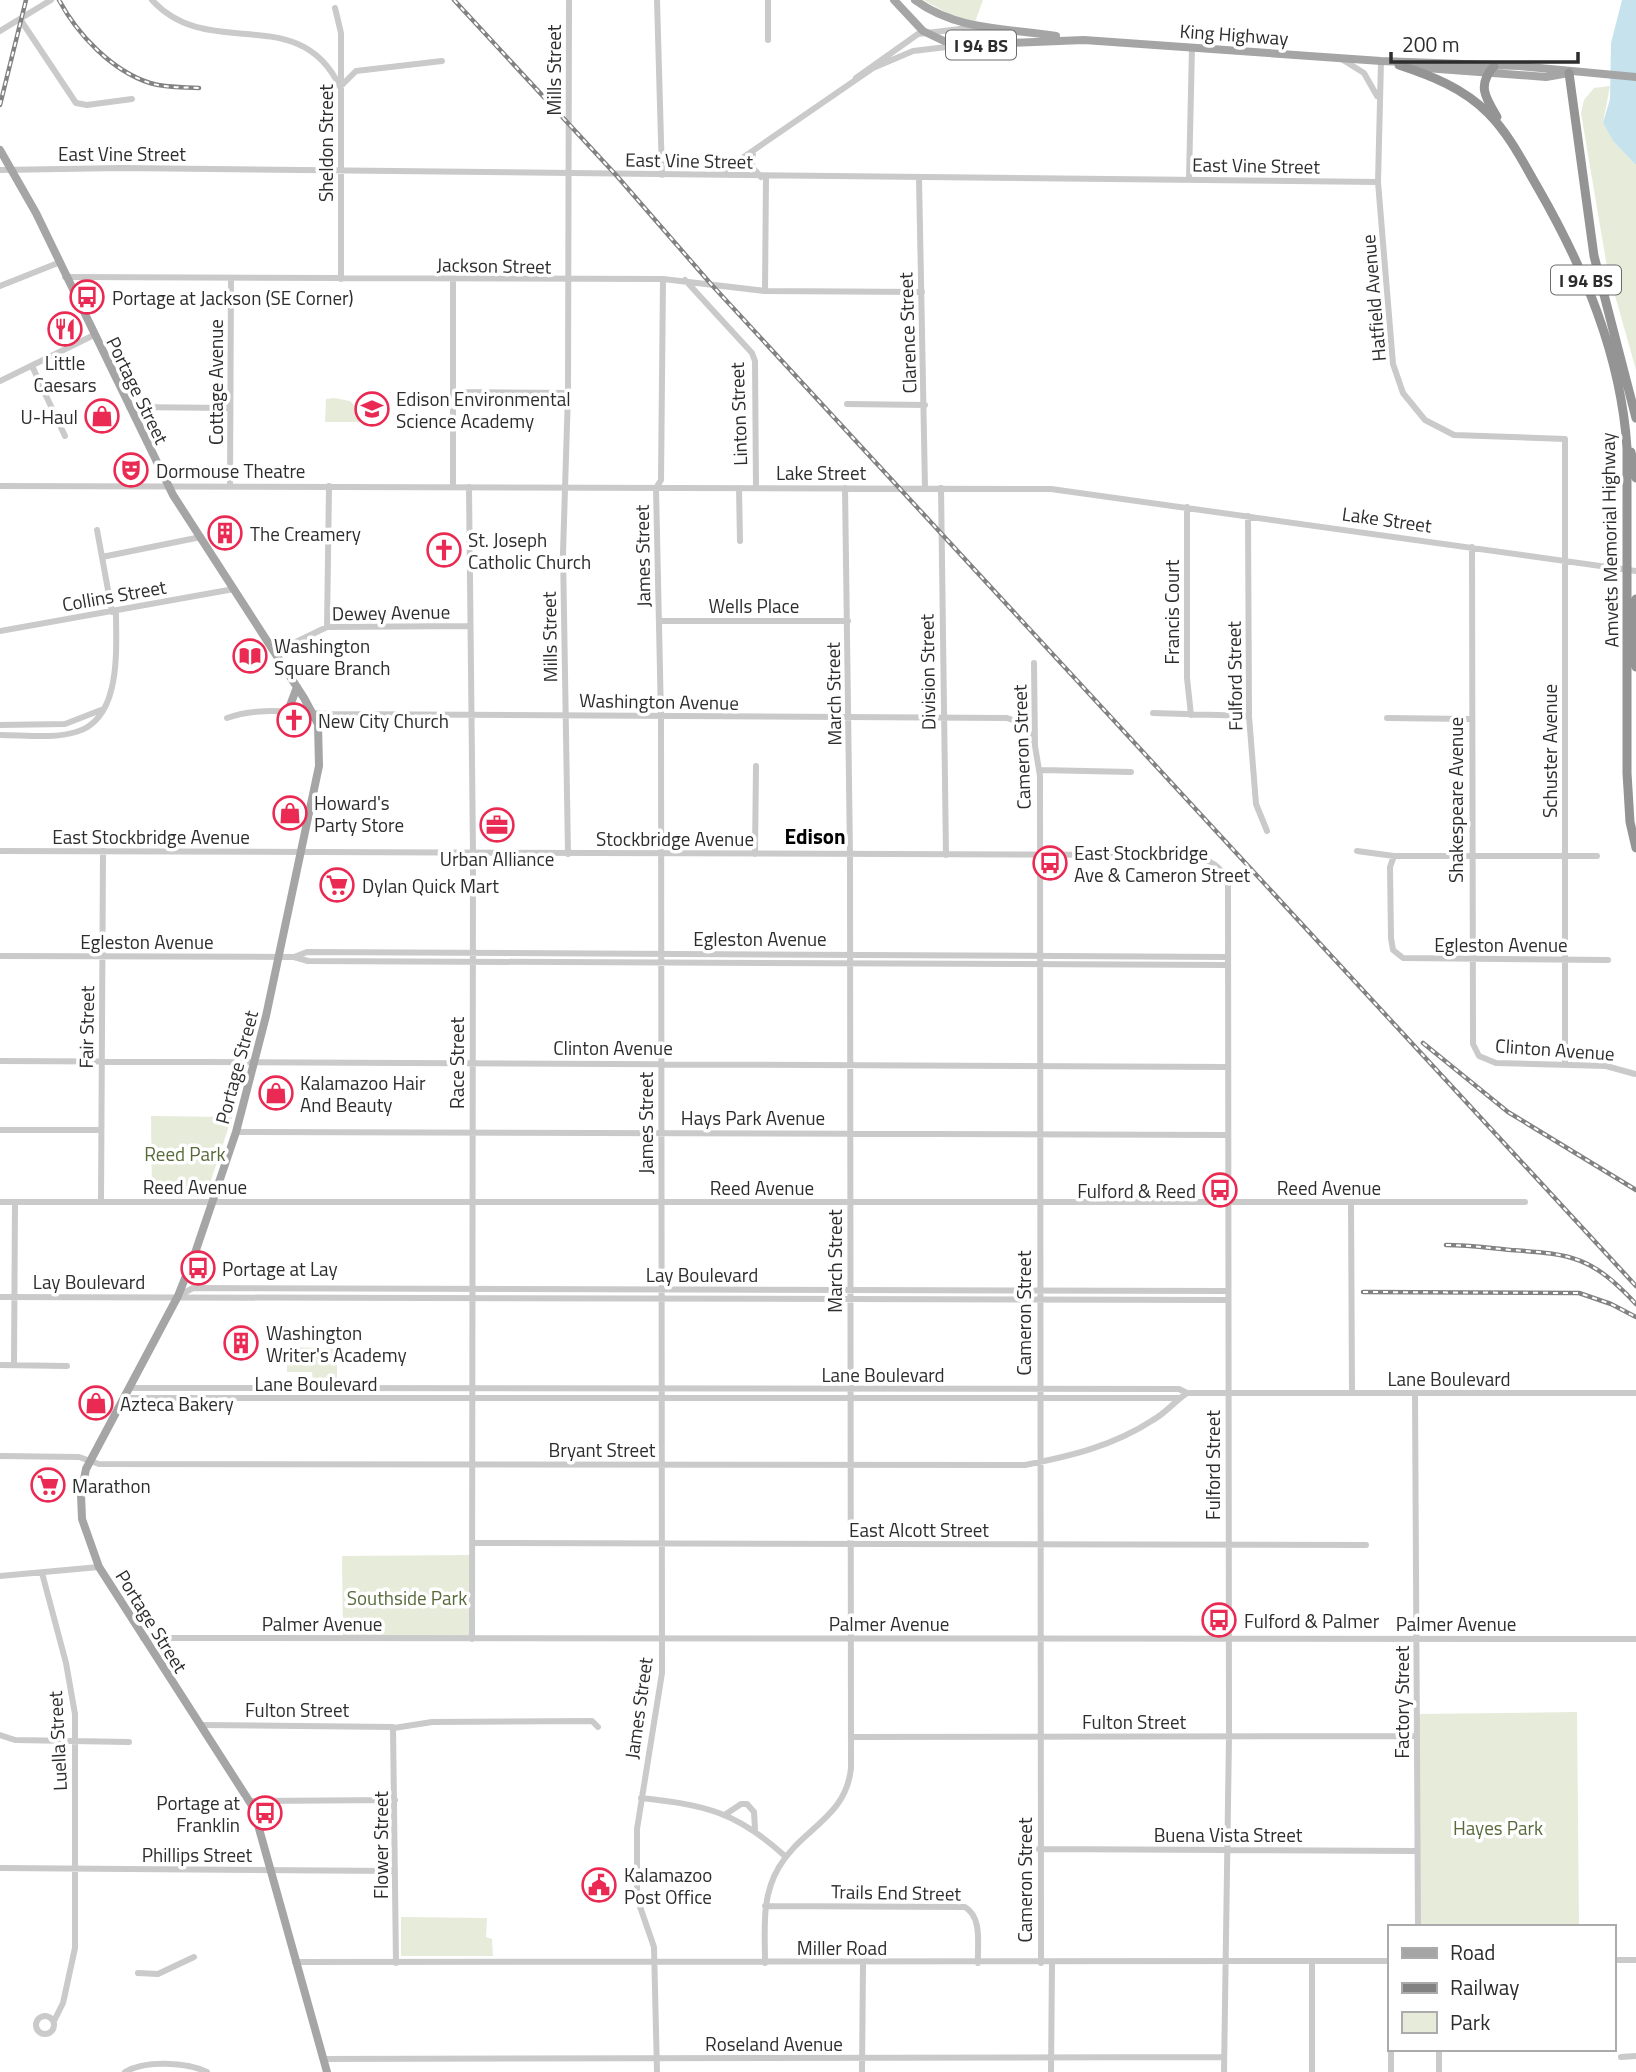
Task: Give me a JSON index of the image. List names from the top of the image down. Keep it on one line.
{"streets":{"highway":["I 94 BS","Amvets Memorial Highway"],"main road":["King Highway","Portage Street"],"street":["Mills Street","Sheldon Street","East Vine Street","Jackson Street","Hatfield Avenue","Clarence Street","Cottage Avenue","Linton Street","Lake Street","James Street","Collins Street","Wells Place","Dewey Avenue","Francis Court","Division Street","Fulford Street","March Street","Washington Avenue","Cameron Street","Schuster Avenue","Shakespeare Avenue","East Stockbridge Avenue","Stockbridge Avenue","Egleston Avenue","Fair Street","Clinton Avenue","Race Street","Hays Park Avenue","Reed Avenue","Lay Boulevard","Lane Boulevard","Bryant Street","East Alcott Street","Palmer Avenue","Factory Street","Fulton Street","Luella Street","Buena Vista Street","Flower Street","Phillips Street","Trails End Street","Miller Road","Roseland Avenue"]},"crossings":[["King Highway","I 94 BS"],["King Highway","Hatfield Avenue"],["King Highway","Amvets Memorial Highway"],["I 94 BS","Amvets Memorial Highway"],["Mills Street","East Vine Street"],["Mills Street","Jackson Street"],["Mills Street","Lake Street"],["Mills Street","Washington Avenue"],["Mills Street","Stockbridge Avenue"],["Sheldon Street","East Vine Street"],["Sheldon Street","Jackson Street"],["East Vine Street","Hatfield Avenue"],["East Vine Street","Clarence Street"],["East Vine Street","Portage Street"],["Jackson Street","Clarence Street"],["Jackson Street","Cottage Avenue"],["Jackson Street","Portage Street"],["Jackson Street","Linton Street"],["Jackson Street","James Street"],["Hatfield Avenue","Schuster Avenue"],["Clarence Street","Lake Street"],["Cottage Avenue","Lake Street"],["Portage Street","Lake Street"],["Portage Street","Collins Street"],["Portage Street","Dewey Avenue"],["Portage Street","Washington Avenue"],["Portage Street","East Stockbridge Avenue"],["Portage Street","Stockbridge Avenue"],["Portage Street","Egleston Avenue"],["Portage Street","Clinton Avenue"],["Portage Street","Hays Park Avenue"],["Portage Street","Reed Avenue"],["Portage Street","Lay Boulevard"],["Portage Street","Lane Boulevard"],["Portage Street","Bryant Street"],["Portage Street","Palmer Avenue"],["Portage Street","Fulton Street"],["Portage Street","Phillips Street"],["Portage Street","Miller Road"],["Portage Street","Roseland Avenue"],["Linton Street","Lake Street"],["Lake Street","Amvets Memorial Highway"],["Lake Street","James Street"],["Lake Street","Francis Court"],["Lake Street","Division Street"],["Lake Street","Fulford Street"],["Lake Street","March Street"],["Lake Street","Schuster Avenue"],["Lake Street","Shakespeare Avenue"],["Lake Street","Race Street"],["James Street","Wells Place"],["James Street","Washington Avenue"],["James Street","Stockbridge Avenue"],["James Street","Egleston Avenue"],["James Street","Clinton Avenue"],["James Street","Hays Park Avenue"],["James Street","Reed Avenue"],["James Street","Lay Boulevard"],["James Street","Lane Boulevard"],["James Street","Bryant Street"],["James Street","East Alcott Street"],["James Street","Palmer Avenue"],["James Street","Miller Road"],["James Street","Roseland Avenue"],["Wells Place","March Street"],["Dewey Avenue","Race Street"],["Division Street","Washington Avenue"],["Division Street","Stockbridge Avenue"],["Fulford Street","Stockbridge Avenue"],["Fulford Street","Egleston Avenue"],["Fulford Street","Clinton Avenue"],["Fulford Street","Hays Park Avenue"],["Fulford Street","Reed Avenue"],["Fulford Street","Lay Boulevard"],["Fulford Street","Lane Boulevard"],["Fulford Street","East Alcott Street"],["Fulford Street","Palmer Avenue"],["Fulford Street","Fulton Street"],["Fulford Street","Buena Vista Street"],["Fulford Street","Miller Road"],["Fulford Street","Roseland Avenue"],["March Street","Washington Avenue"],["March Street","Stockbridge Avenue"],["March Street","Egleston Avenue"],["March Street","Clinton Avenue"],["March Street","Hays Park Avenue"],["March Street","Reed Avenue"],["March Street","Lay Boulevard"],["March Street","Lane Boulevard"],["March Street","Bryant Street"],["March Street","East Alcott Street"],["March Street","Palmer Avenue"],["March Street","Fulton Street"],["March Street","Trails End Street"],["March Street","Miller Road"],["Washington Avenue","Cameron Street"],["Washington Avenue","Race Street"],["Cameron Street","Stockbridge Avenue"],["Cameron Street","Egleston Avenue"],["Cameron Street","Clinton Avenue"],["Cameron Street","Hays Park Avenue"],["Cameron Street","Reed Avenue"],["Cameron Street","Lay Boulevard"],["Cameron Street","Lane Boulevard"],["Cameron Street","Bryant Street"],["Cameron Street","East Alcott Street"],["Cameron Street","Palmer Avenue"],["Cameron Street","Fulton Street"],["Cameron Street","Buena Vista Street"],["Cameron Street","Miller Road"],["Cameron Street","Roseland Avenue"],["Schuster Avenue","Egleston Avenue"],["Schuster Avenue","Clinton Avenue"],["Shakespeare Avenue","Egleston Avenue"],["Shakespeare Avenue","Clinton Avenue"],["East Stockbridge Avenue","Stockbridge Avenue"],["East Stockbridge Avenue","Fair Street"],["Stockbridge Avenue","Race Street"],["Egleston Avenue","Fair Street"],["Egleston Avenue","Race Street"],["Fair Street","Clinton Avenue"],["Fair Street","Reed Avenue"],["Clinton Avenue","Race Street"],["Race Street","Hays Park Avenue"],["Race Street","Reed Avenue"],["Race Street","Lay Boulevard"],["Race Street","Lane Boulevard"],["Race Street","Bryant Street"],["Race Street","East Alcott Street"],["Race Street","Palmer Avenue"],["Lane Boulevard","Bryant Street"],["Lane Boulevard","Factory Street"],["Palmer Avenue","Factory Street"],["Factory Street","Fulton Street"],["Factory Street","Buena Vista Street"],["Fulton Street","Flower Street"],["Luella Street","Phillips Street"],["Flower Street","Phillips Street"],["Flower Street","Miller Road"],["Trails End Street","Miller Road"]],"districts":["Edison"],"parks":["Reed Park","Southside Park","Hayes Park"],"places":{"bus stop":["Portage at Jackson (SE Corner)","East Stockbridge Ave & Cameron Street","Fulford & Reed","Portage at Lay","Fulford & Palmer","Portage at Franklin"],"restaurant":["Little Caesars"],"school or university":["Edison Environmental Science Academy"],"shop":["U-Haul","Howard's Party Store","Kalamazoo Hair And Beauty","Azteca Bakery"],"theatre":["Dormouse Theatre"],"building":["The Creamery","Washington Writer's Academy"],"church":["St. Joseph Catholic Church","New City Church"],"library":["Washington Square Branch"],"office":["Urban Alliance"],"supermarket":["Dylan Quick Mart","Marathon"],"public building":["Kalamazoo Post Office"]},"legend":["Road","Railway","Park"],"scale_bar":"200 m"}
